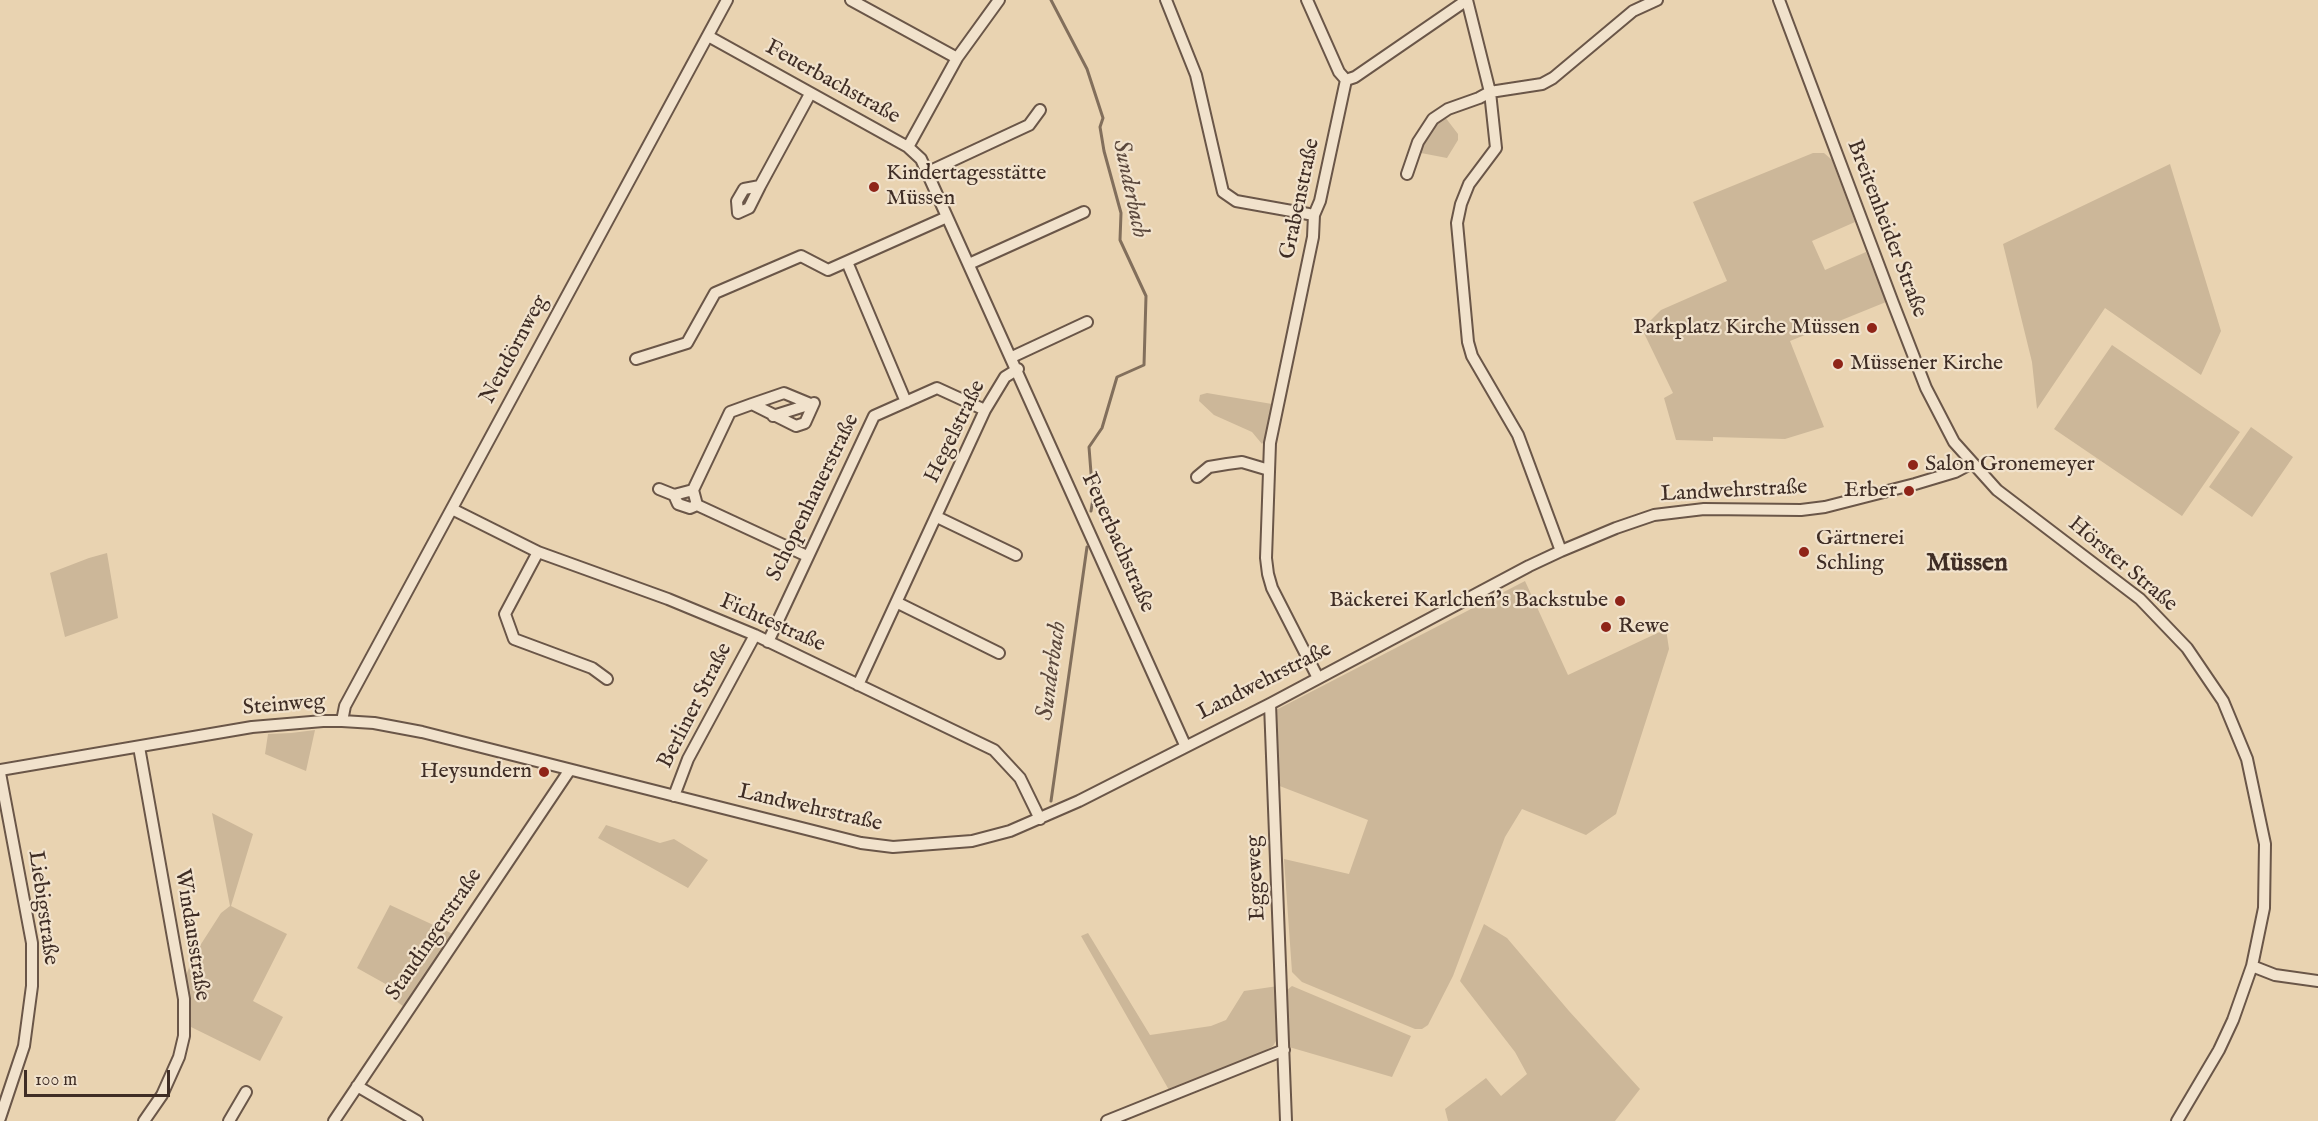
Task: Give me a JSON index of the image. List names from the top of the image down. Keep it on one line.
{"streets":{"street":["Feuerbachstraße","Grabenstraße","Breitenheider Straße","Neudörnweg","Hegelstraße","Landwehrstraße","Schopenhauerstraße","Hörster Straße","Fichtestraße","Steinweg","Berliner Straße","Eggeweg","Liebigstraße","Windausstraße","Staudingerstraße"]},"crossings":[["Feuerbachstraße","Neudörnweg"],["Feuerbachstraße","Hegelstraße"],["Feuerbachstraße","Landwehrstraße"],["Grabenstraße","Landwehrstraße"],["Breitenheider Straße","Landwehrstraße"],["Breitenheider Straße","Hörster Straße"],["Neudörnweg","Fichtestraße"],["Neudörnweg","Steinweg"],["Hegelstraße","Schopenhauerstraße"],["Hegelstraße","Fichtestraße"],["Landwehrstraße","Hörster Straße"],["Landwehrstraße","Fichtestraße"],["Landwehrstraße","Steinweg"],["Landwehrstraße","Berliner Straße"],["Landwehrstraße","Eggeweg"],["Landwehrstraße","Staudingerstraße"],["Schopenhauerstraße","Fichtestraße"],["Fichtestraße","Berliner Straße"],["Steinweg","Liebigstraße"],["Steinweg","Windausstraße"],["Steinweg","Staudingerstraße"]],"districts":["Müssen"],"water":["Sunderbach"],"places":["Kindertagesstätte Müssen","Parkplatz Kirche Müssen","Müssener Kirche","Salon Gronemeyer","Erber","Gärtnerei Schling","Bäckerei Karlchen's Backstube","Rewe","Heysundern"],"scale_bar":"100 m"}
